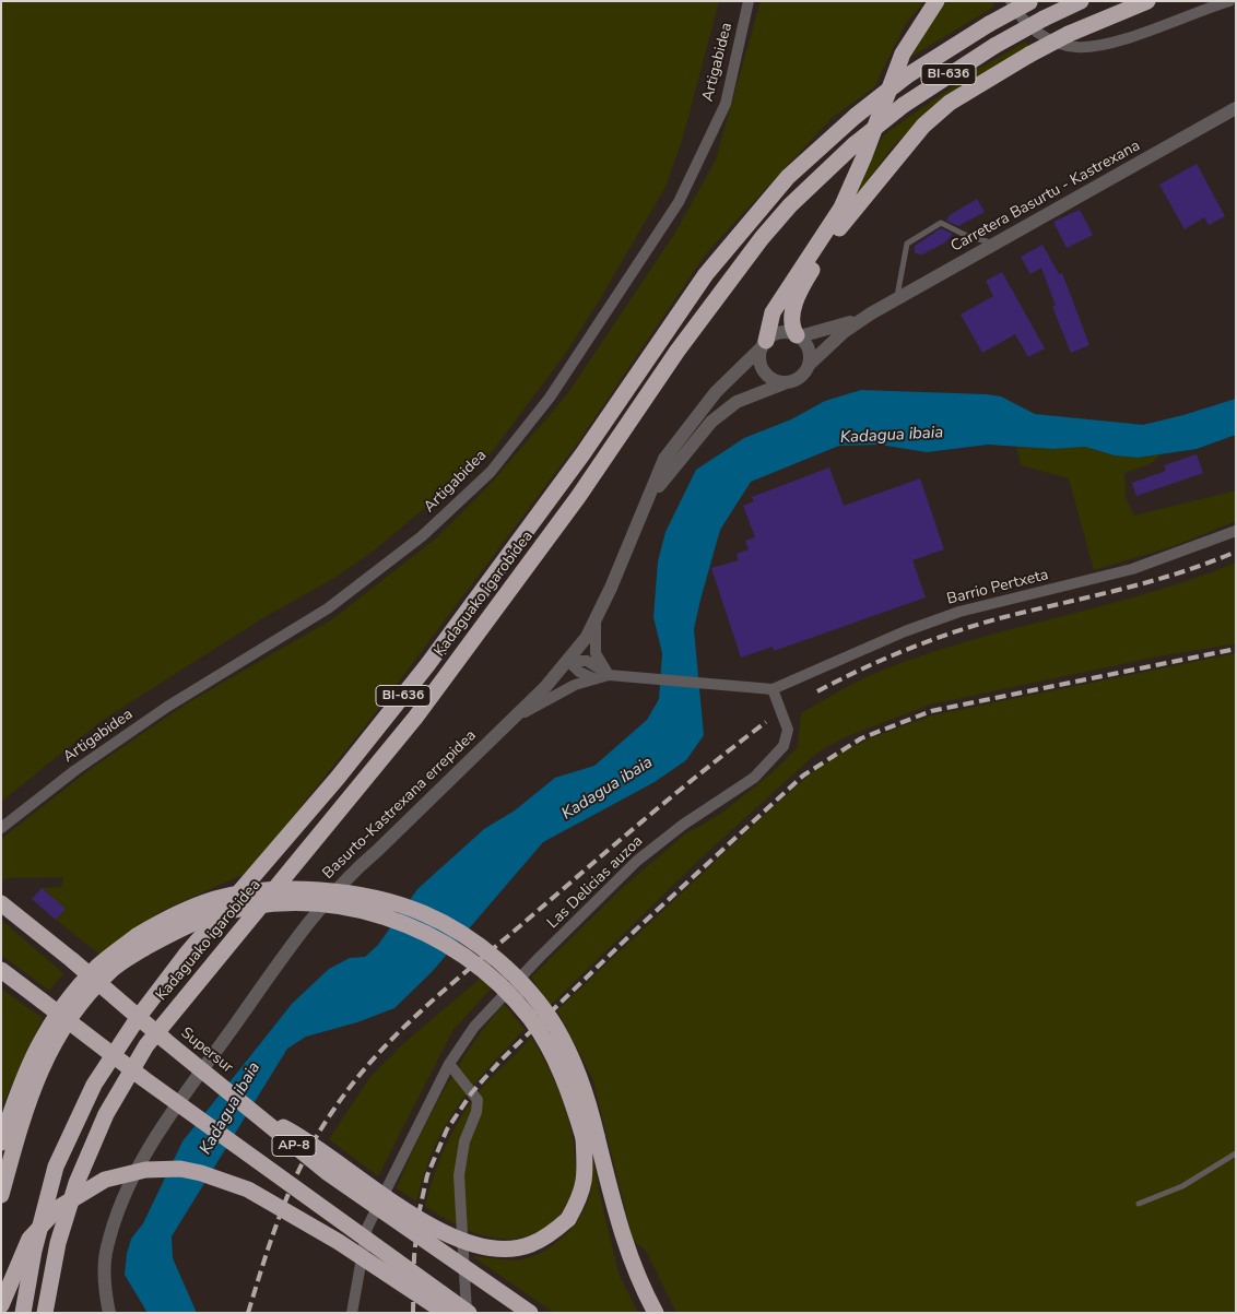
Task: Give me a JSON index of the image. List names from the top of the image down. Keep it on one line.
{"streets":{"highway":["BI-636","Kadaguako igarobidea","Supersur","AP-8"],"street":["Artigabidea","Carretera Basurtu - Kastrexana","Barrio Pertxeta","Basurto-Kastrexana errepidea","Las Delicias auzoa"]},"crossings":[["Barrio Pertxeta","Las Delicias auzoa"]],"water":["Kadagua ibaia"]}
